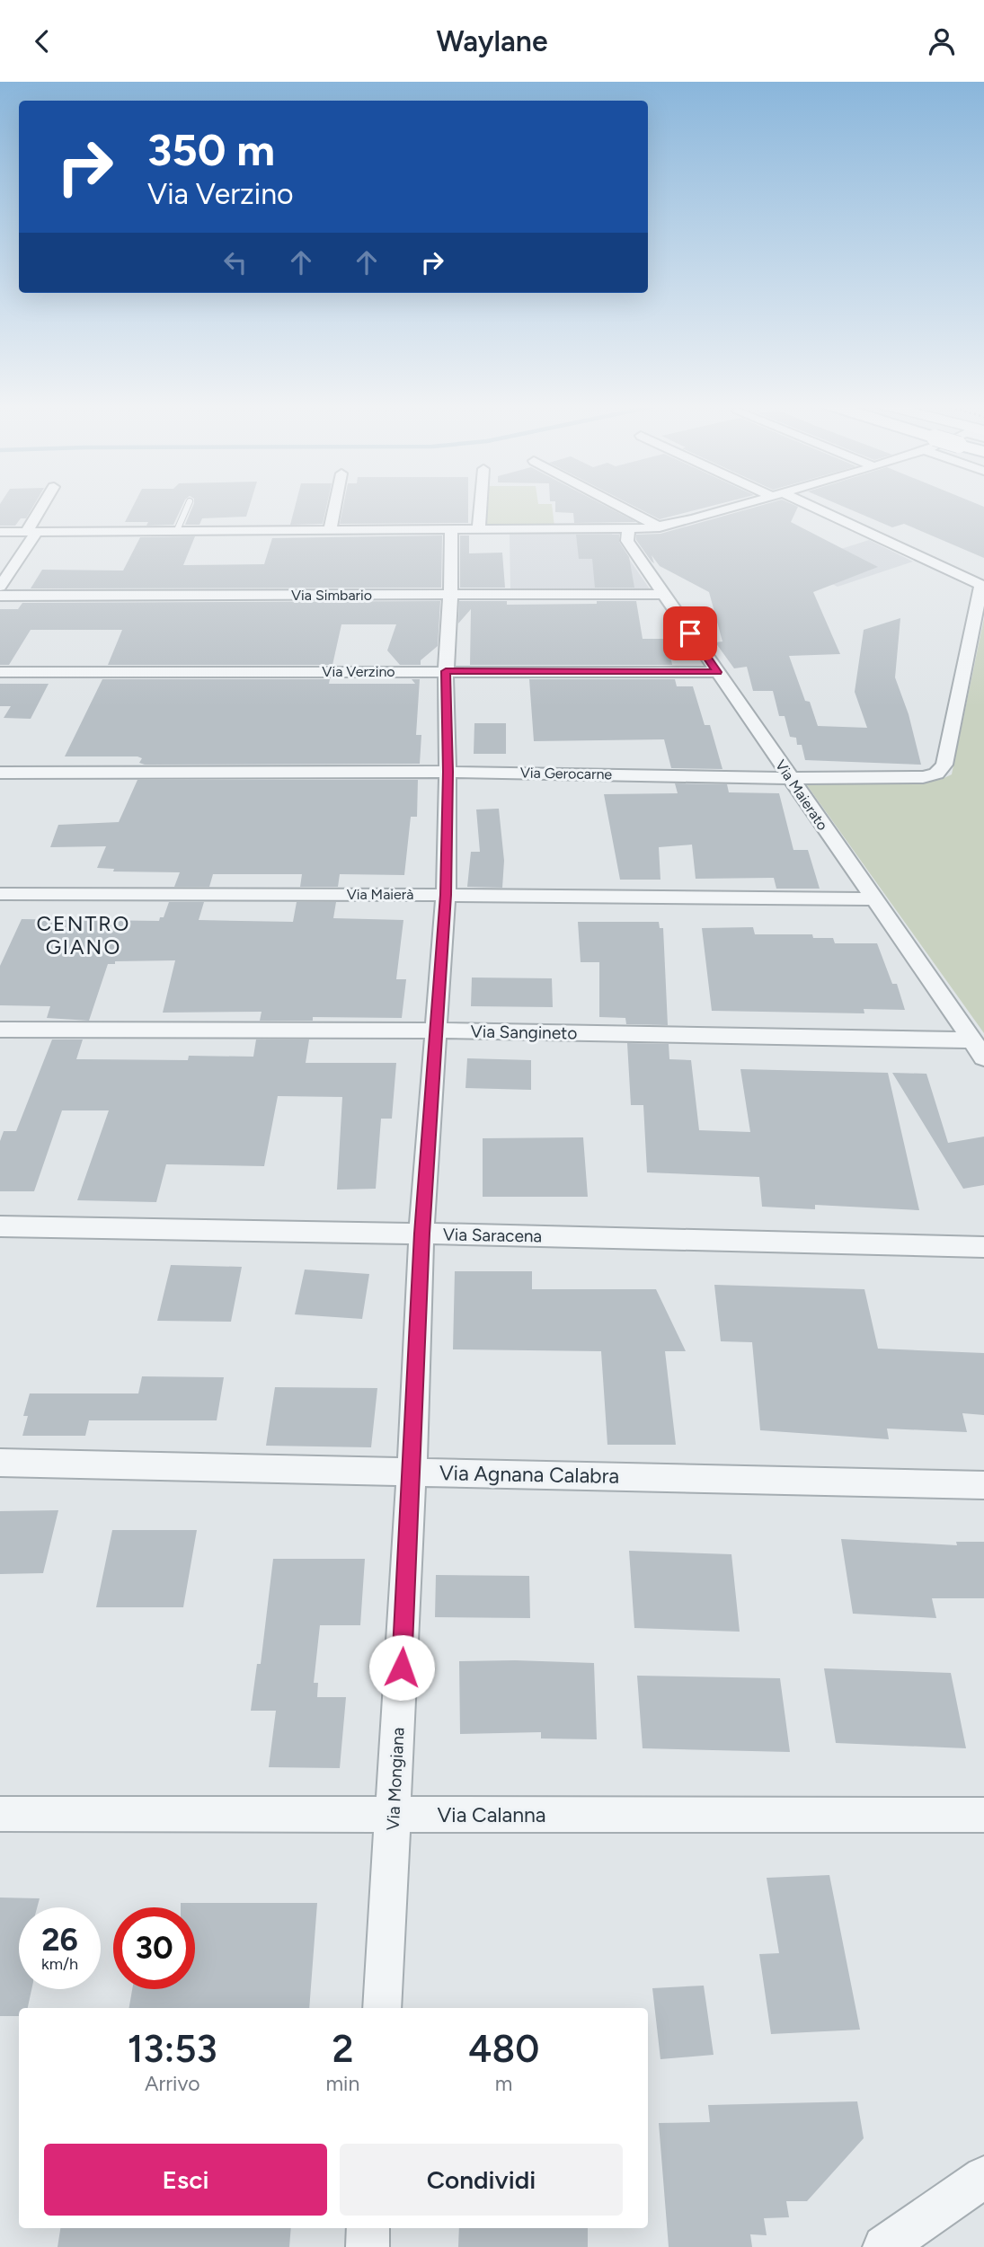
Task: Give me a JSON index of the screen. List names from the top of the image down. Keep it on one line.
{"streets":{"street":["Via Simbario","Via Verzino","Via Gerocarne","Via Maierato","Via Maierà","Via Sangineto","Via Saracena","Via Agnana Calabra","Via Mongiana","Via Calanna"]},"crossings":[["Via Simbario","Via Maierato"],["Via Simbario","Via Mongiana"],["Via Verzino","Via Maierato"],["Via Verzino","Via Mongiana"],["Via Gerocarne","Via Maierato"],["Via Gerocarne","Via Mongiana"],["Via Maierato","Via Maierà"],["Via Maierato","Via Sangineto"],["Via Maierà","Via Mongiana"],["Via Sangineto","Via Mongiana"],["Via Saracena","Via Mongiana"],["Via Agnana Calabra","Via Mongiana"],["Via Mongiana","Via Calanna"]],"districts":["CENTRO GIANO"],"page":{"header":"Waylane","turn":["350 m","Via Verzino"],"speed":"26 km/h","limit":"30","eta":["13:53","Arrivo","2","min","480","m"],"buttons":["Esci","Condividi"]}}
